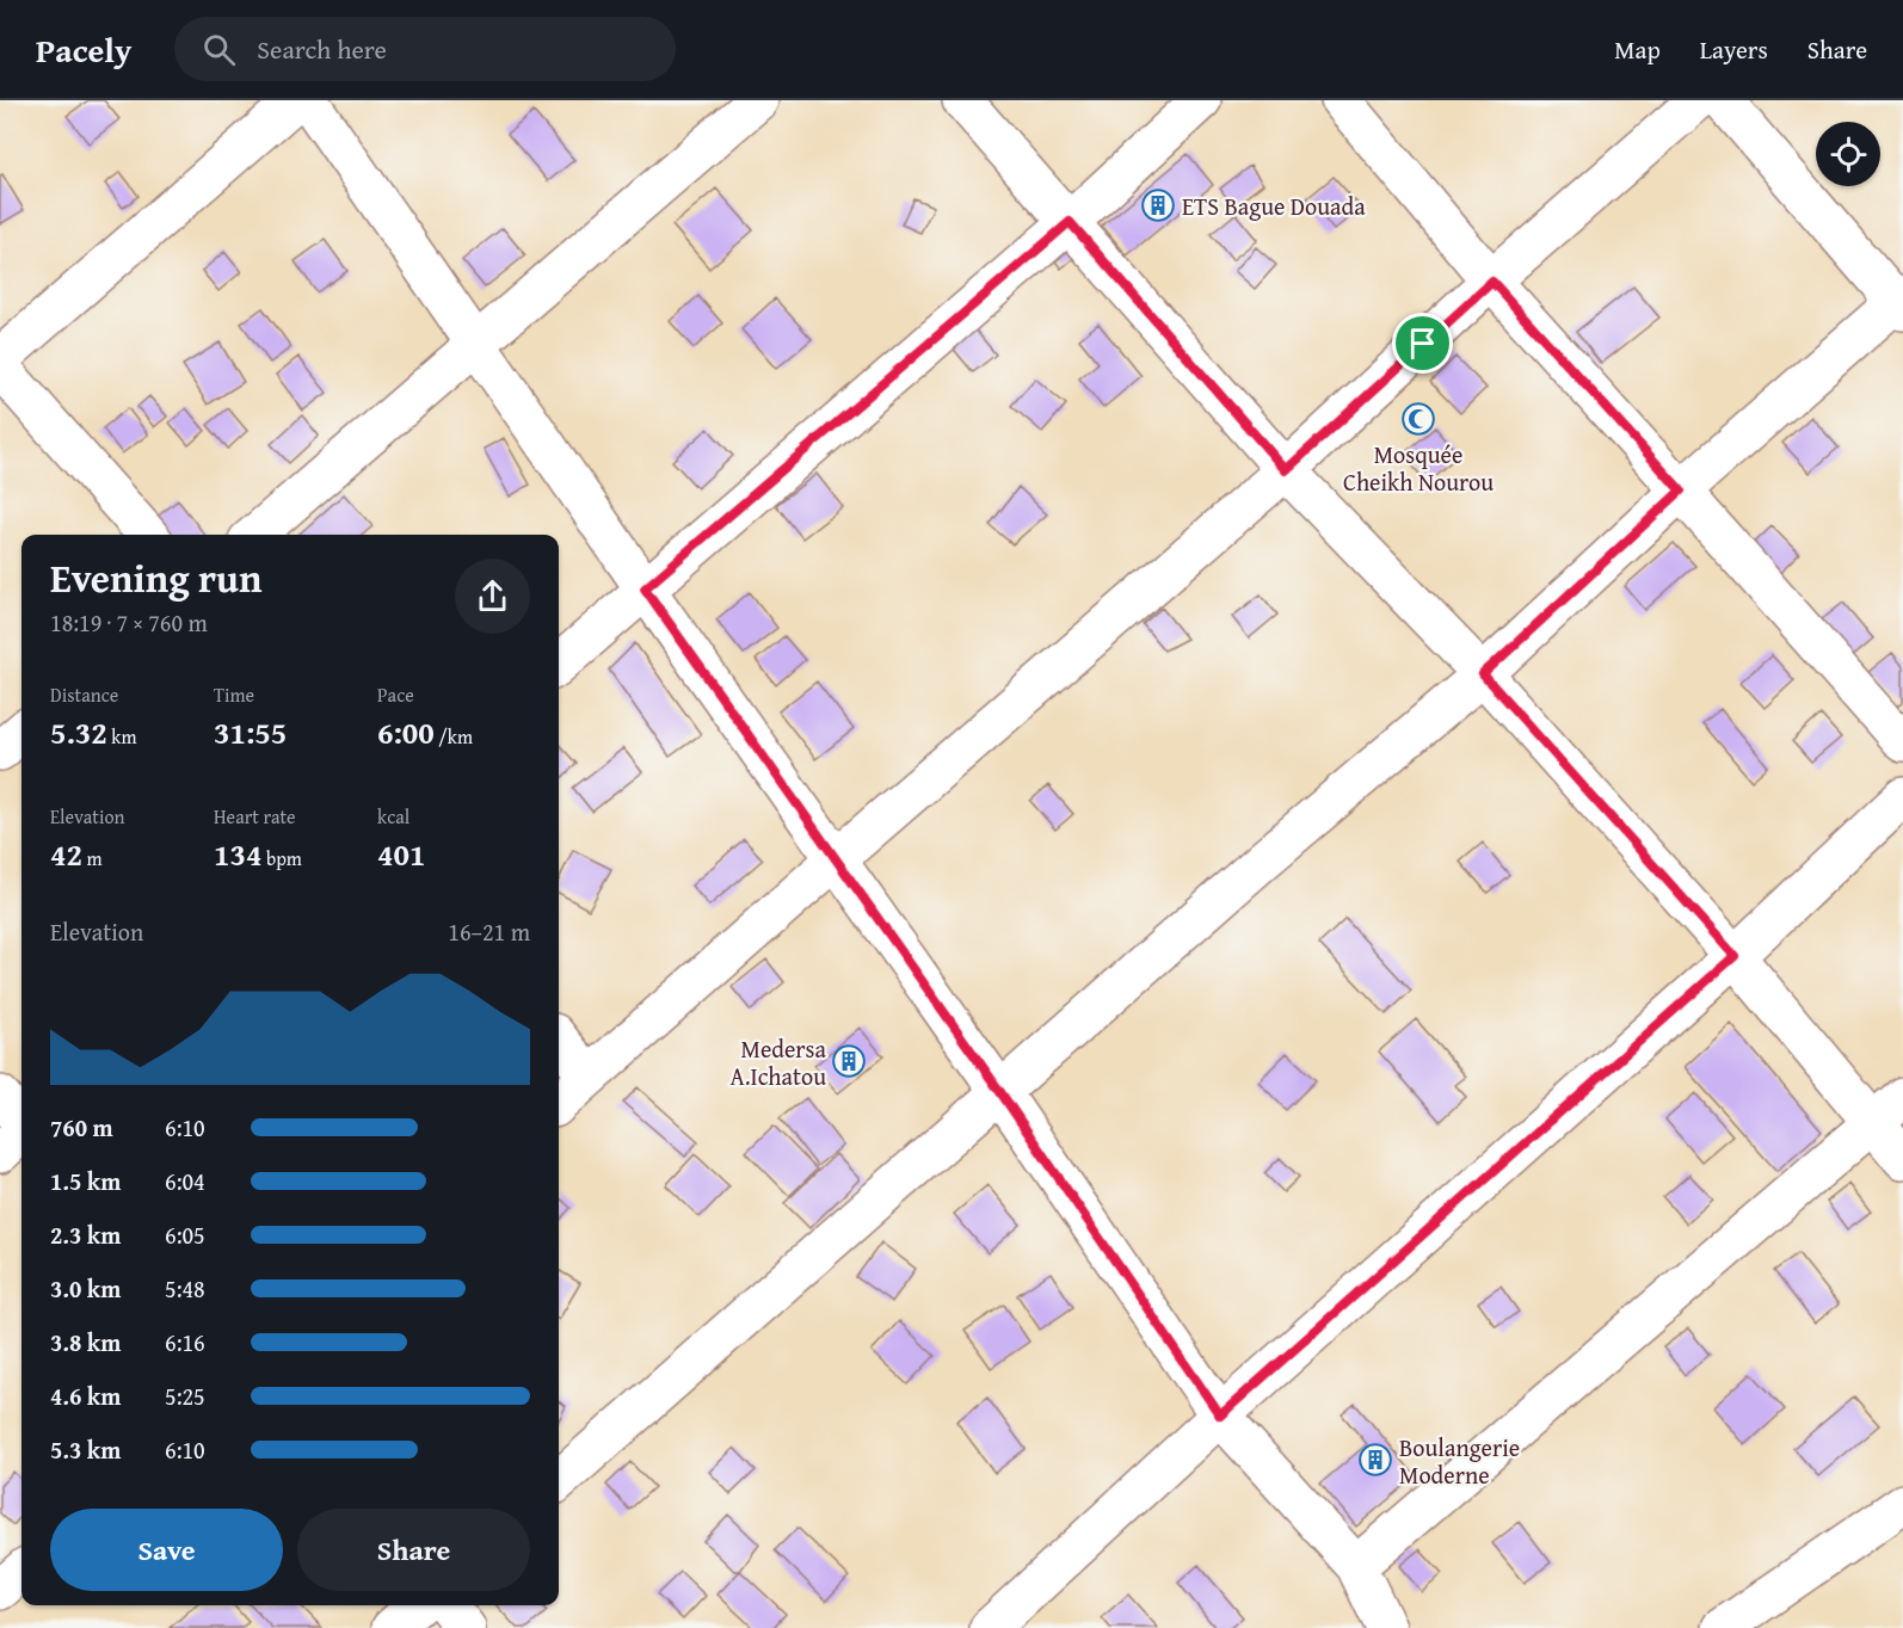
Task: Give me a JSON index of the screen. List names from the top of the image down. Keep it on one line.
{"places":{"building":["ETS Bague Douada","Medersa A.Ichatou","Boulangerie Moderne"],"mosque":["Mosquée Cheikh Nourou"]},"page":{"header":"Pacely","search":"Search here","nav":["Map","Layers","Share"],"heading":["Evening run","18:19 · 7 × 760 m"],"stats":[["Distance","5.32 km"],["Time","31:55"],["Pace","6:00 /km"],["Elevation","42 m"],["Heart rate","134 bpm"],["kcal","401"]],"chart":["Elevation","16–21 m"],"list":[{"name":"760 m","note":"6:10"},{"name":"1.5 km","note":"6:04"},{"name":"2.3 km","note":"6:05"},{"name":"3.0 km","note":"5:48"},{"name":"3.8 km","note":"6:16"},{"name":"4.6 km","note":"5:25"},{"name":"5.3 km","note":"6:10"}],"buttons":["Save","Share"]}}
